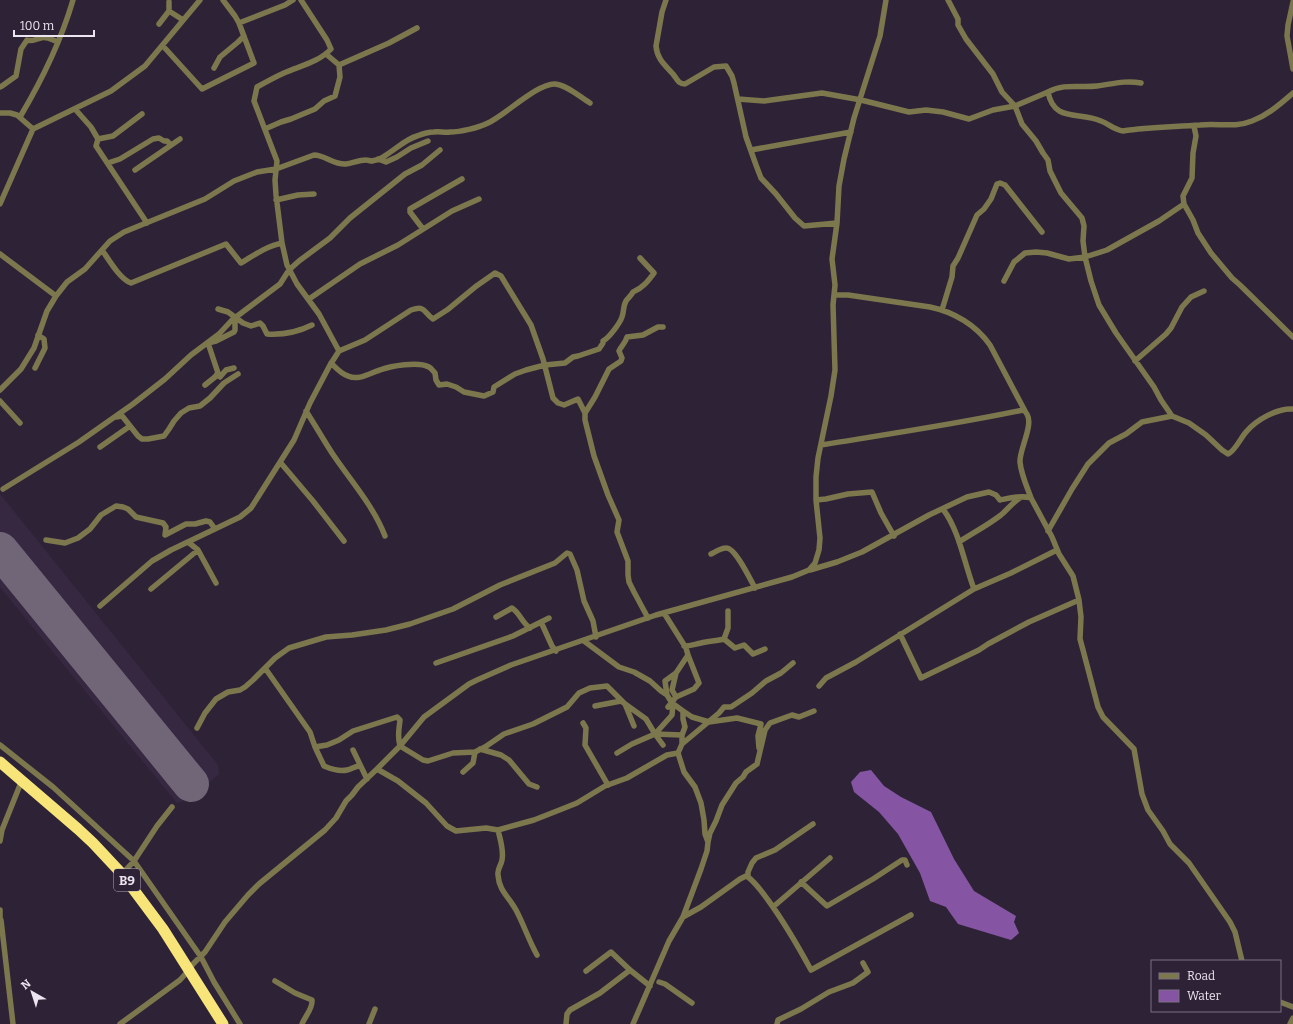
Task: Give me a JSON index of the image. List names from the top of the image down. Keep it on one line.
{"streets":{"highway":["B9"]},"legend":["Road","Water"],"scale_bar":"100 m","north":"top left"}
